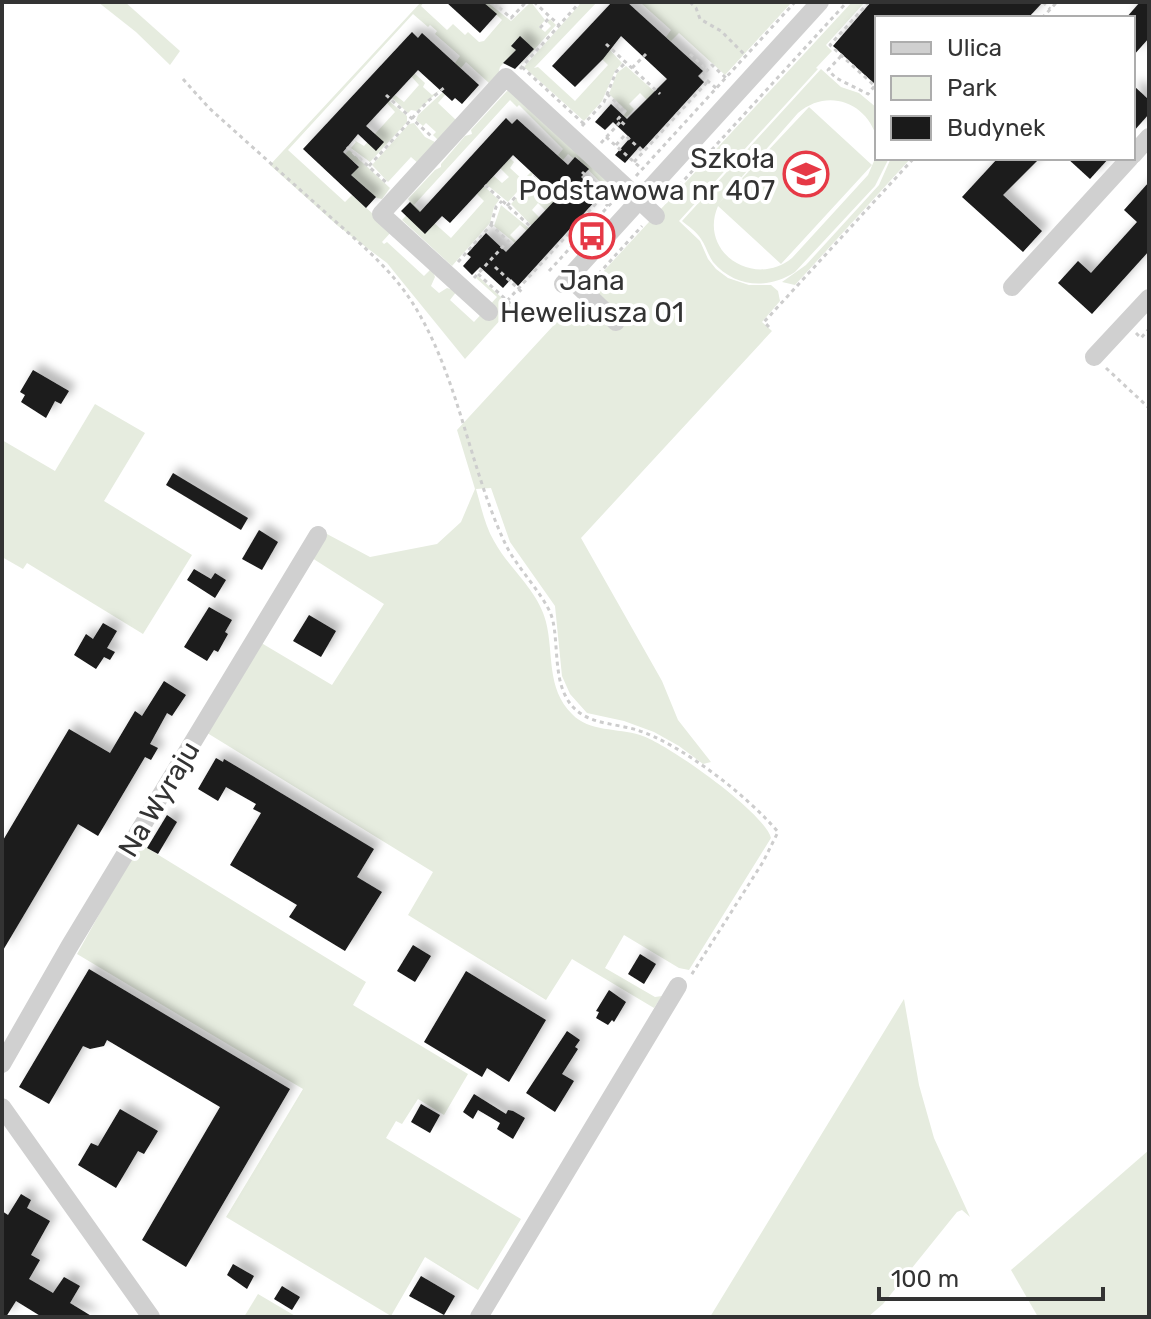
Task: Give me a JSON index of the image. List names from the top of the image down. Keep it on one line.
{"streets":{"street":["Na Wyraju"]},"places":{"school or university":["Szkoła Podstawowa nr 407"],"bus stop":["Jana Heweliusza 01"]},"legend":["Ulica","Park","Budynek"],"scale_bar":"100 m"}
